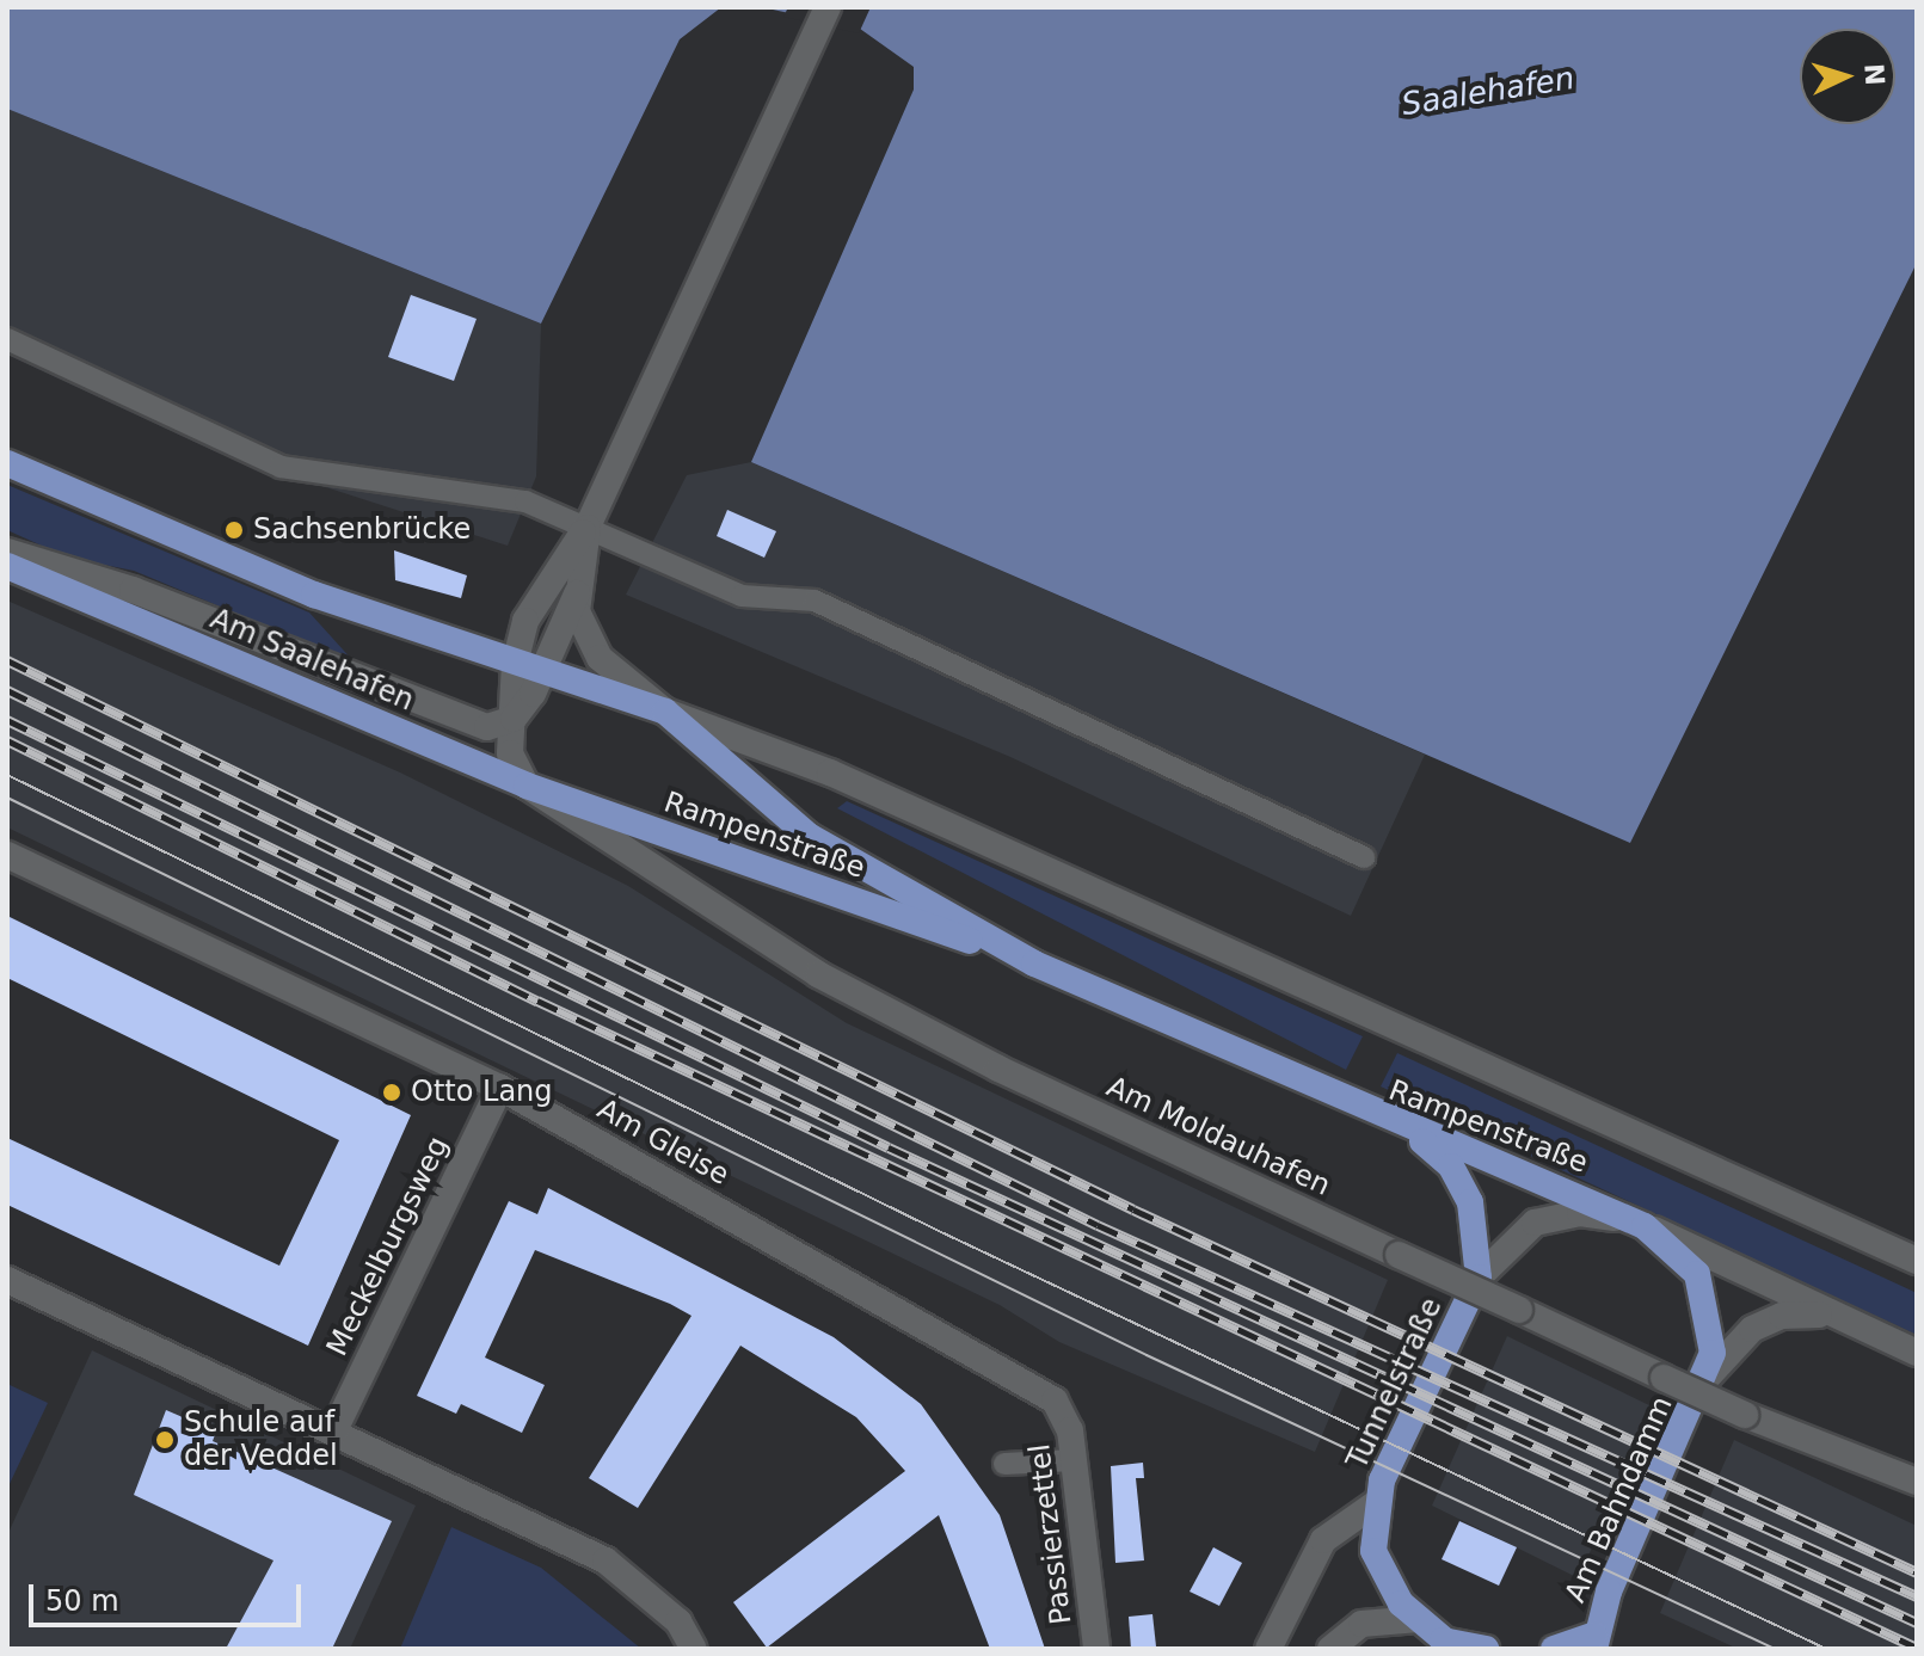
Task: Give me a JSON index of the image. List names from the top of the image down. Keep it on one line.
{"streets":{"main road":["Am Saalehafen","Rampenstraße","Tunnelstraße","Am Bahndamm"],"street":["Am Moldauhafen","Am Gleise","Meckelburgsweg","Passierzettel"]},"crossings":[["Am Saalehafen","Rampenstraße"],["Am Saalehafen","Am Moldauhafen"],["Rampenstraße","Am Moldauhafen"],["Rampenstraße","Tunnelstraße"],["Rampenstraße","Am Bahndamm"],["Am Gleise","Meckelburgsweg"],["Am Gleise","Passierzettel"],["Tunnelstraße","Am Bahndamm"]],"water":["Saalehafen"],"places":["Sachsenbrücke","Otto Lang","Schule auf der Veddel"],"scale_bar":"50 m","north":"right"}
